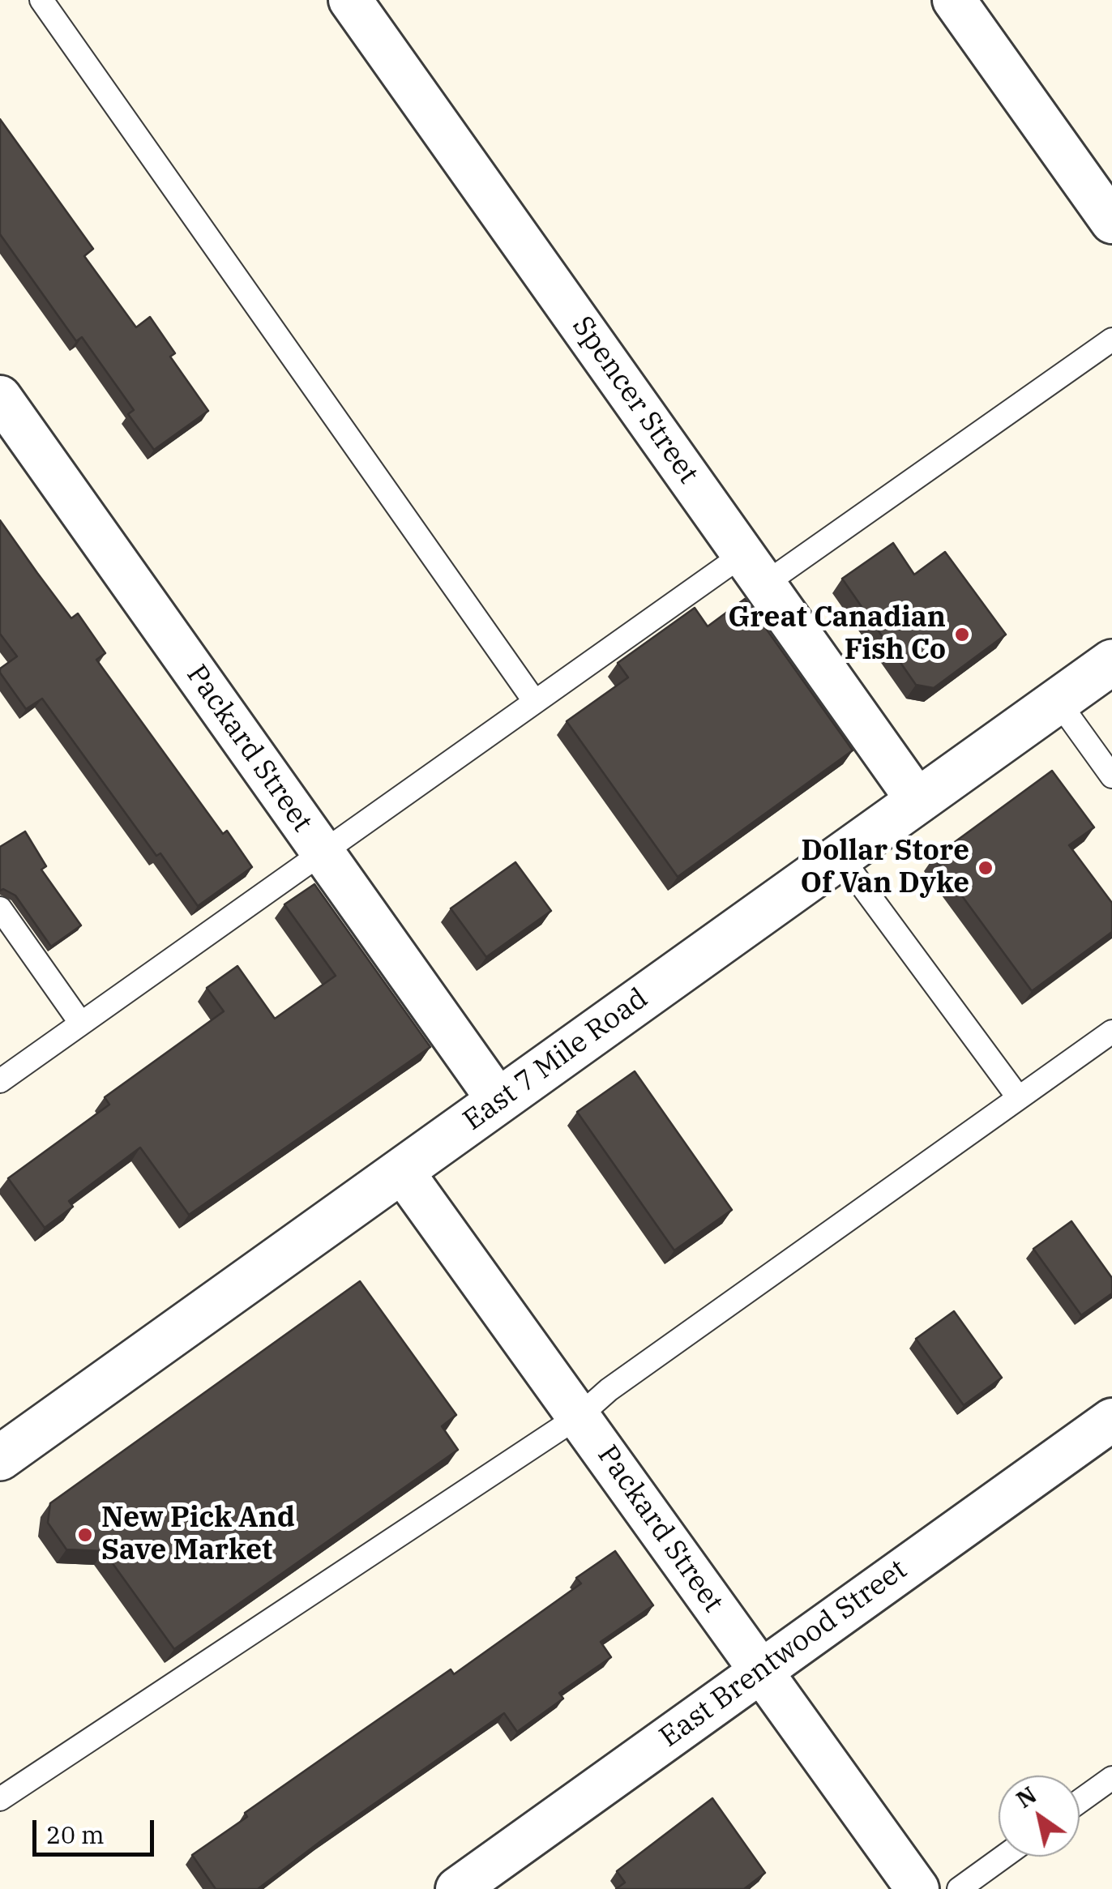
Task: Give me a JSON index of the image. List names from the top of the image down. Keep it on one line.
{"streets":{"street":["Spencer Street","Packard Street","East 7 Mile Road","East Brentwood Street"]},"crossings":[["Spencer Street","East 7 Mile Road"],["Packard Street","East 7 Mile Road"],["Packard Street","East Brentwood Street"]],"places":["Great Canadian Fish Co","Dollar Store Of Van Dyke","New Pick And Save Market"],"scale_bar":"20 m","north":"top left"}
